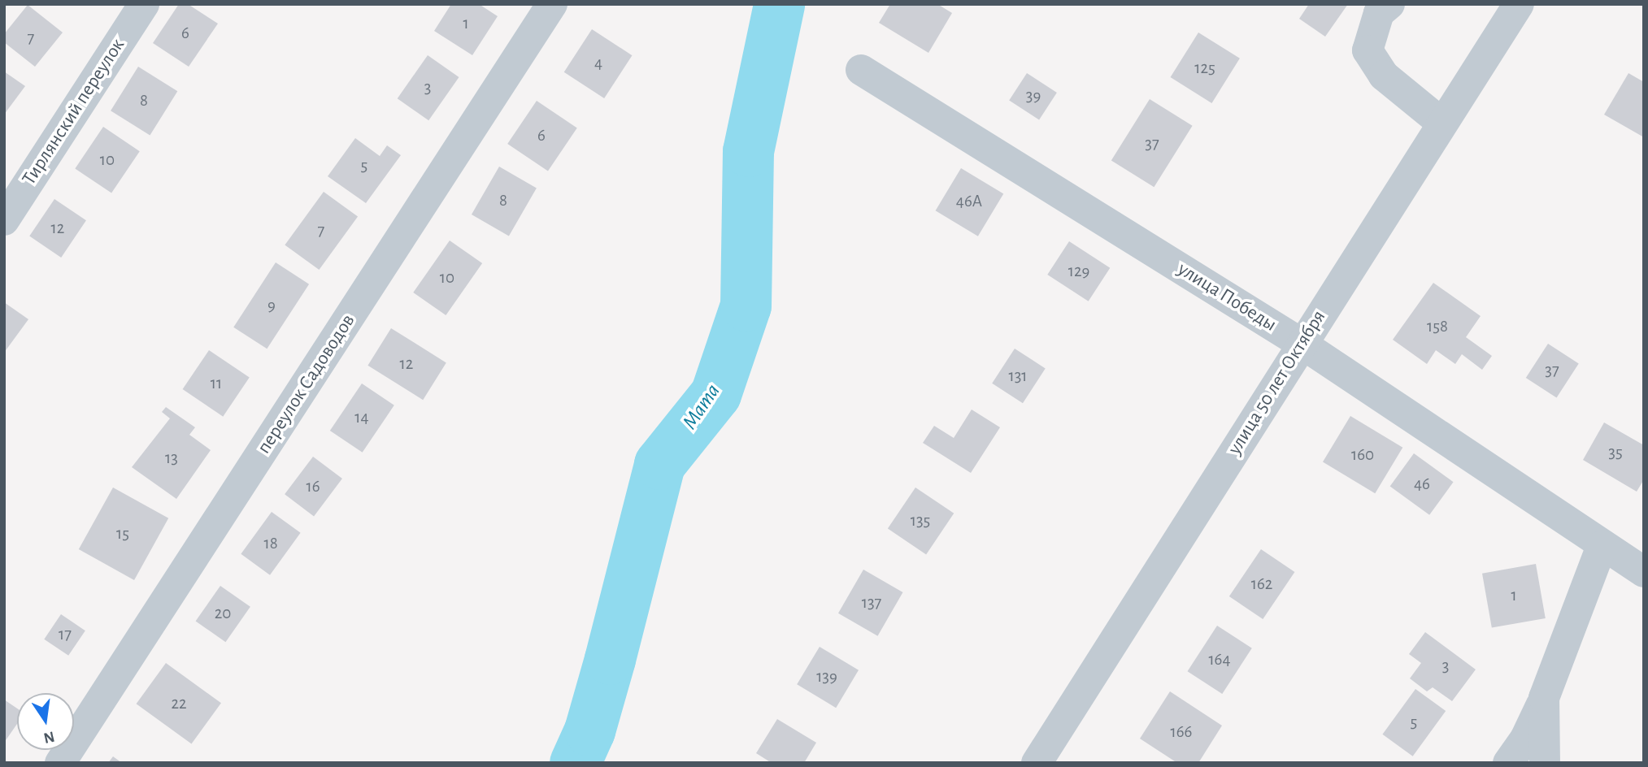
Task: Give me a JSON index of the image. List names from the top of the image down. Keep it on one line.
{"streets":{"street":["Тирлянский переулок","улица Победы","улица 50 лет Октября","переулок Садоводов"]},"crossings":[["улица Победы","улица 50 лет Октября"]],"water":["Мата"],"house_numbers":["1","6","7","4","125","3","39","8","6","37","10","5","8","46А","12","7","129","10","9","158","12","37","131","11","14","35","160","13","46","16","135","15","18","162","1","137","20","17","164","3","139","22","5","166"],"north":"bottom"}
